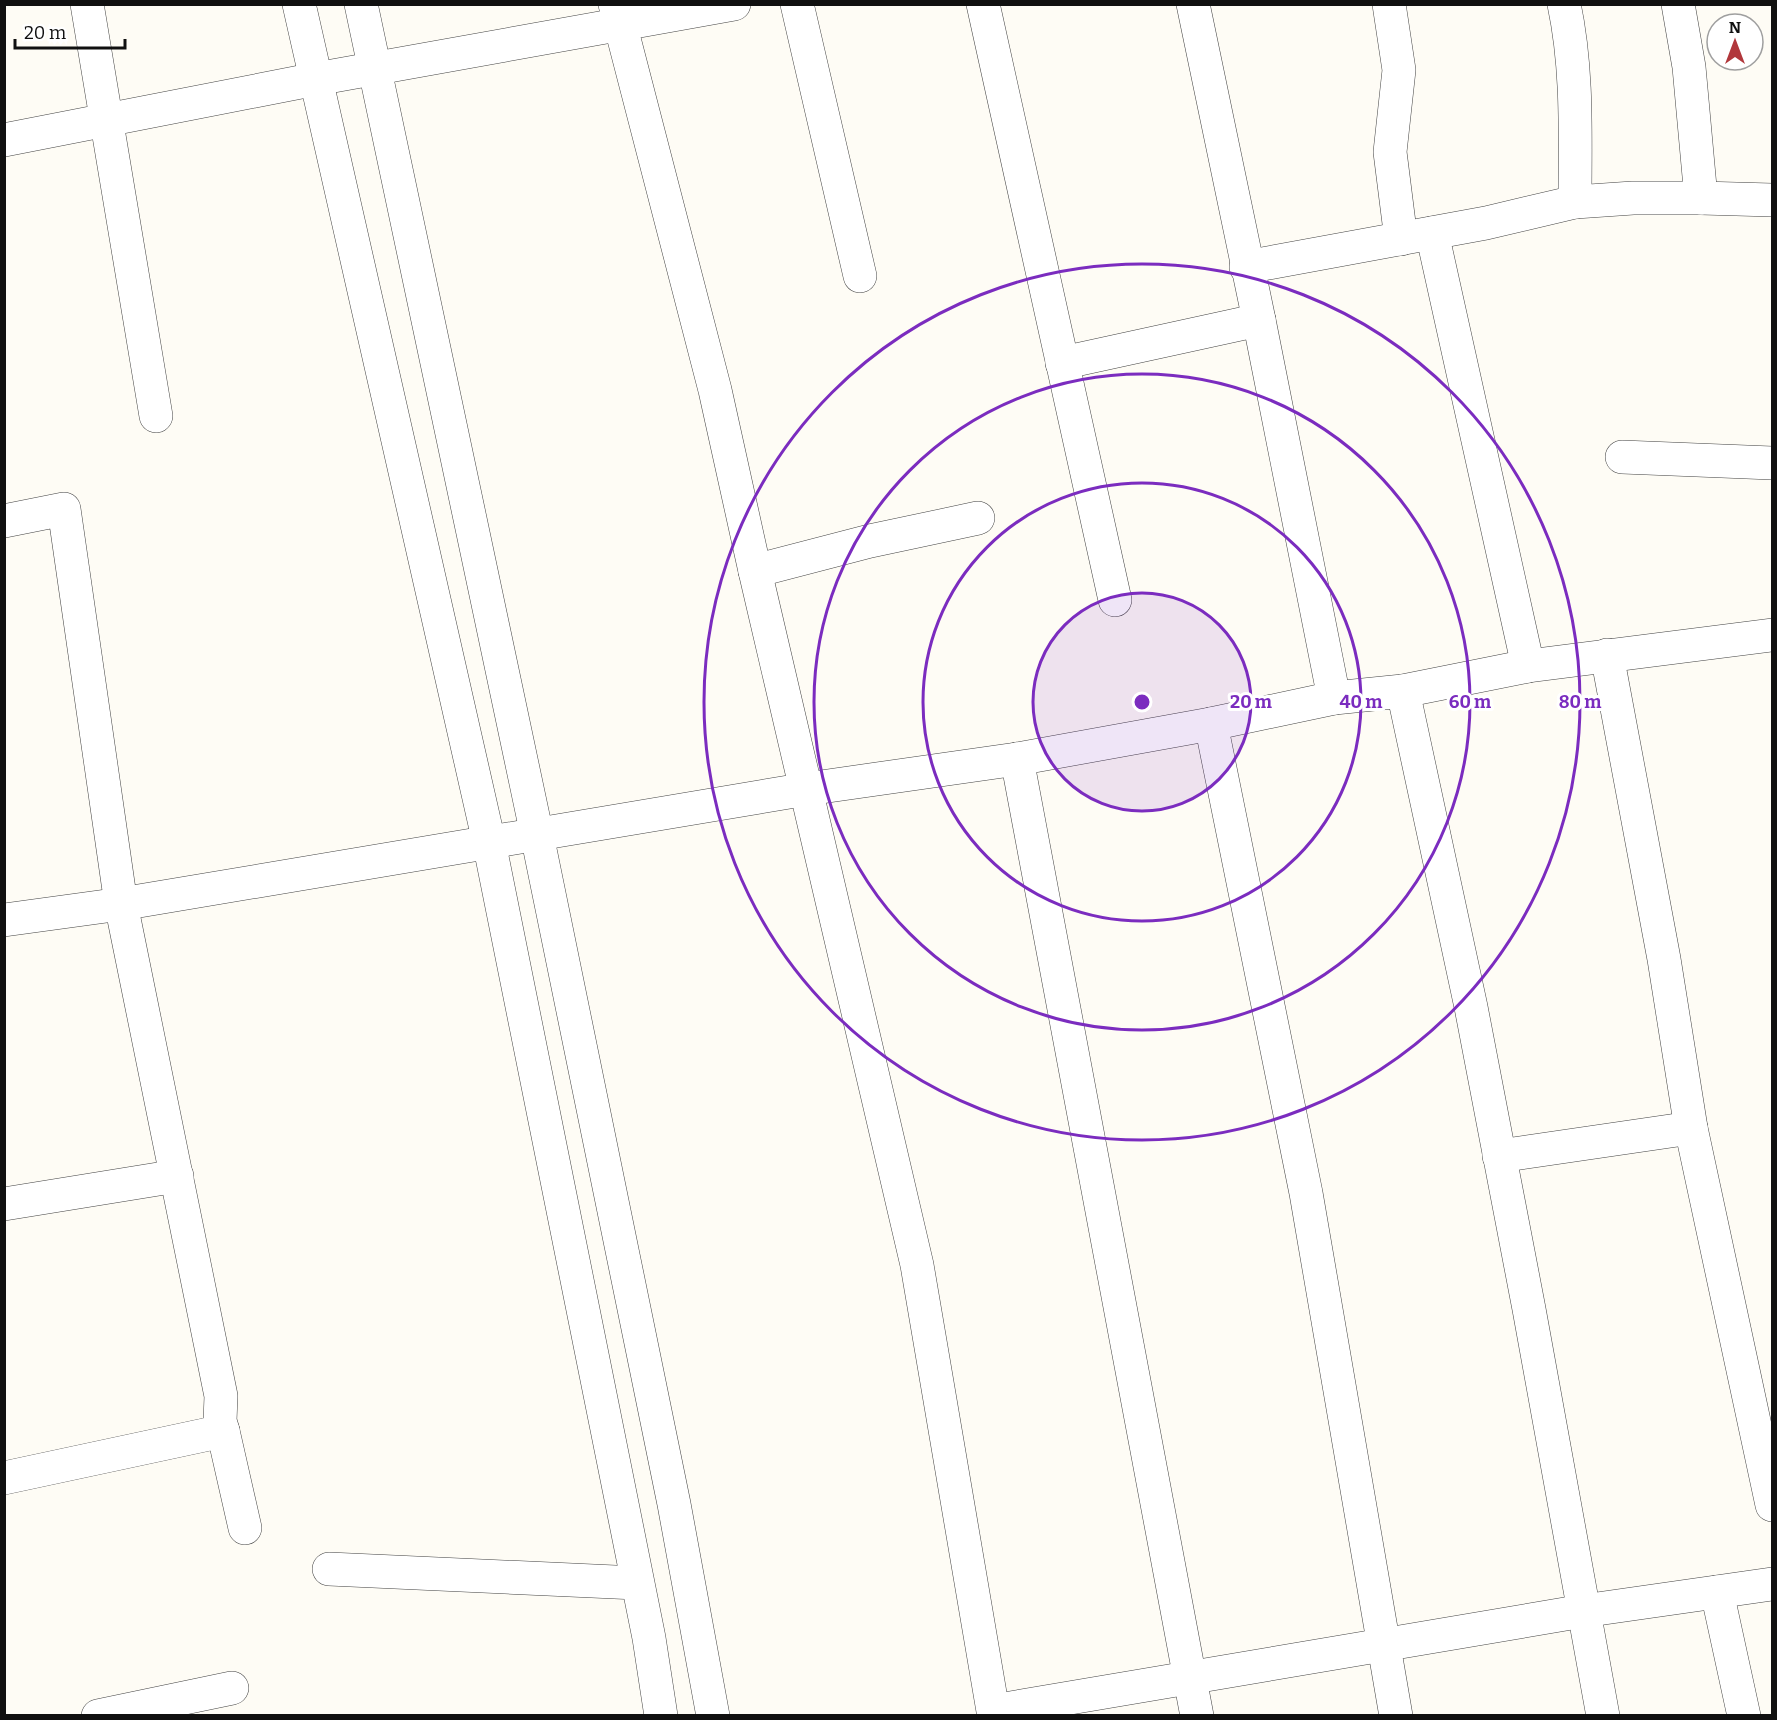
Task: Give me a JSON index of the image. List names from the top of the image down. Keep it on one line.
{"scale_bar":"20 m","north":"top","rings":["20 m","40 m","60 m","80 m"]}
